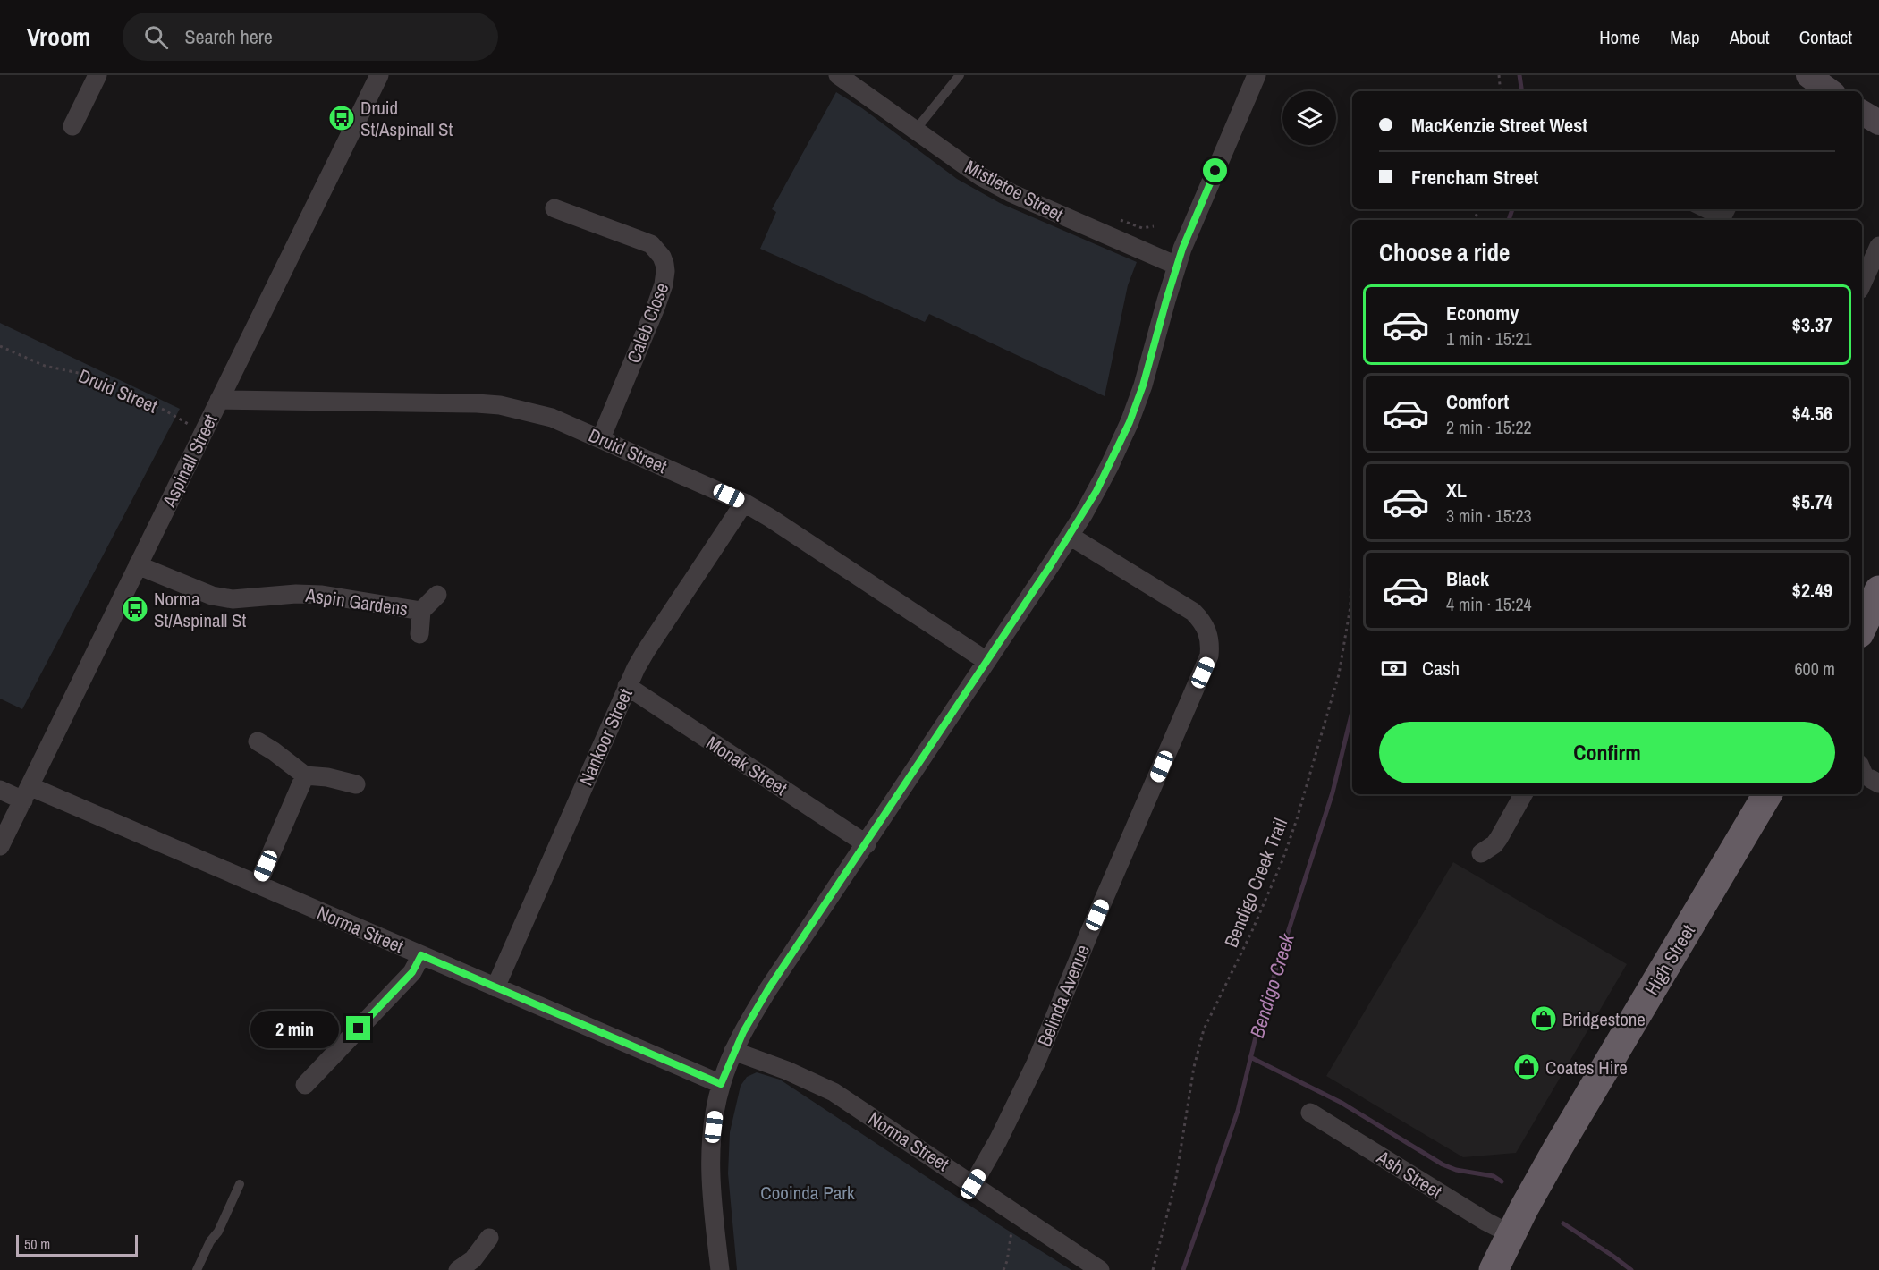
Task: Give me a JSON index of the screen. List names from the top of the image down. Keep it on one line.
{"streets":{"highway":["High Street"],"street":["Mistletoe Street","Caleb Close","Druid Street","Aspinall Street","Aspin Gardens","Nankoor Street","Monak Street","Norma Street","Belinda Avenue","Ash Street"],"path":["Bendigo Creek Trail"]},"crossings":[["Caleb Close","Druid Street"],["Druid Street","Aspinall Street"],["Druid Street","Nankoor Street"],["Aspinall Street","Aspin Gardens"],["Aspinall Street","Norma Street"],["Nankoor Street","Monak Street"],["Nankoor Street","Norma Street"],["Norma Street","Belinda Avenue"],["High Street","Ash Street"]],"water":["Bendigo Creek"],"parks":["Cooinda Park"],"places":{"bus stop":["Druid St/Aspinall St","Norma St/Aspinall St"],"shop":["Bridgestone","Coates Hire"]},"scale_bar":"50 m","page":{"header":"Vroom","search":"Search here","nav":["Home","Map","About","Contact"],"banner":["MacKenzie Street West","Frencham Street"],"heading":"Choose a ride","list":[{"name":"Economy","note":"1 min · 15:21","value":"$3.37"},{"name":"Comfort","note":"2 min · 15:22","value":"$4.56"},{"name":"XL","note":"3 min · 15:23","value":"$5.74"},{"name":"Black","note":"4 min · 15:24","value":"$2.49"}],"pay":["Cash","600 m"],"buttons":"Confirm","bubble":"2 min","scale":"50 m"}}
